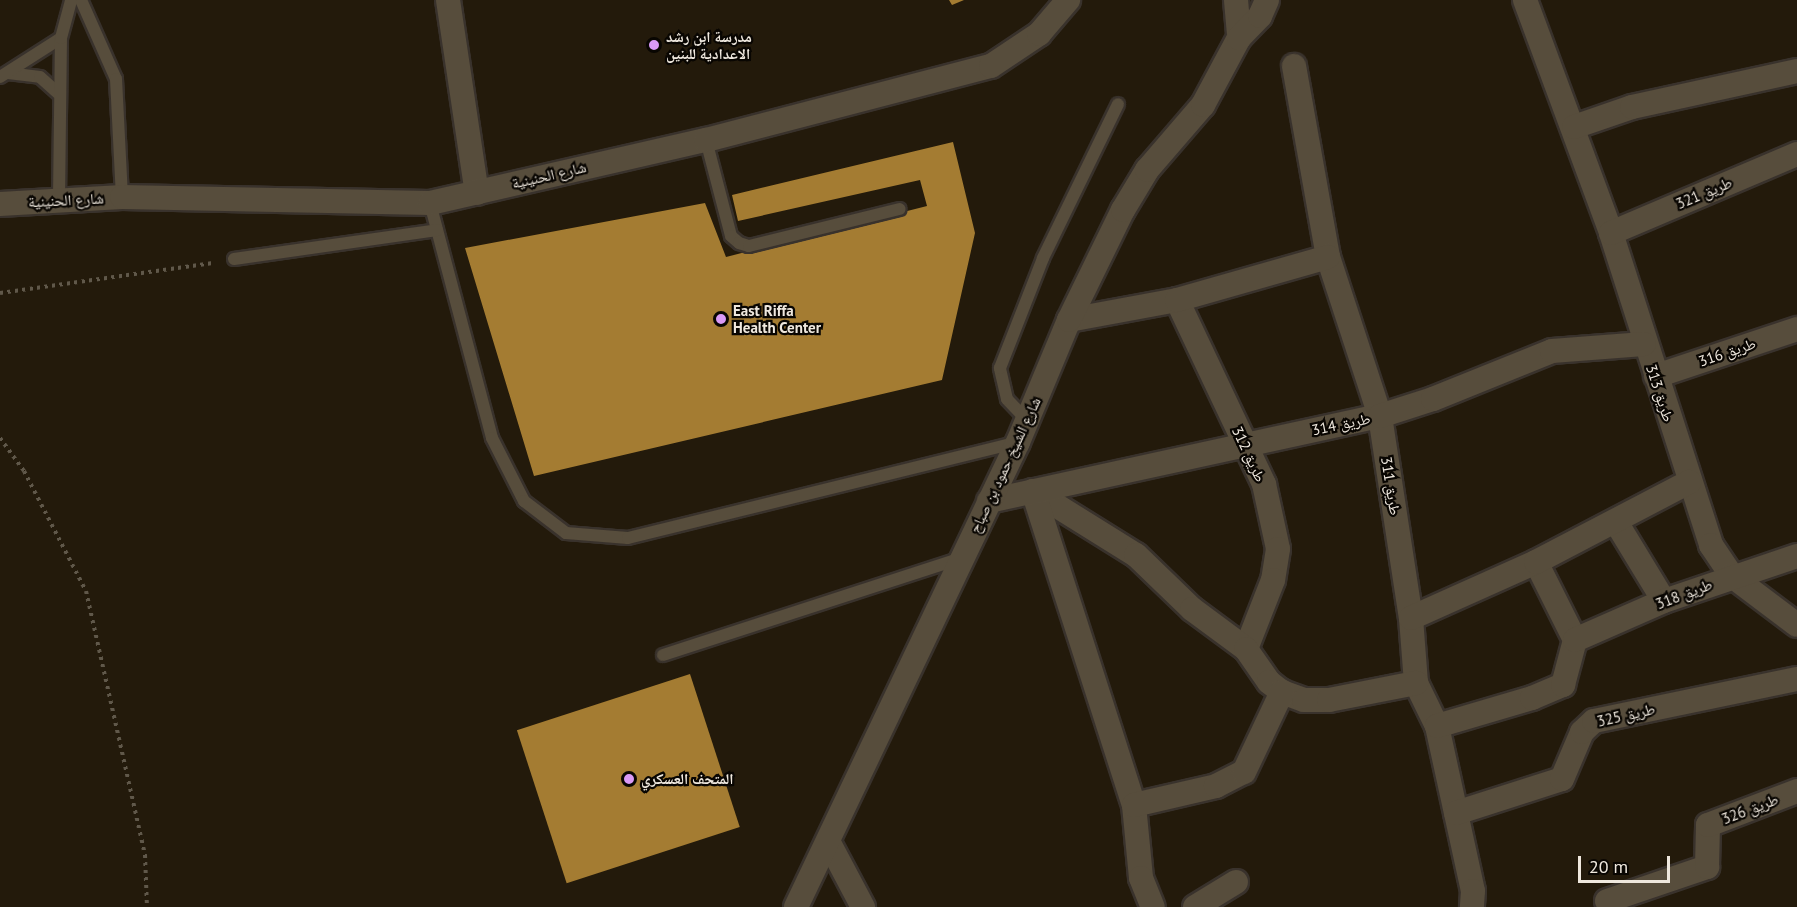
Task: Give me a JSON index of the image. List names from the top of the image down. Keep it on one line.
{"streets":{"street":["شارع الحنينية","طريق 321","طريق 316","طريق 313","طريق 314","طريق 312","شارع الشيخ حمود بن صباح","طريق 311","طريق 318","طريق 325","طريق 326"]},"crossings":[["طريق 321","طريق 313"],["طريق 316","طريق 313"],["طريق 313","طريق 314"],["طريق 313","طريق 318"],["طريق 314","طريق 312"],["طريق 314","شارع الشيخ حمود بن صباح"],["طريق 314","طريق 311"],["طريق 311","طريق 325"]],"places":["مدرسة ابن رشد الاعدادية للبنين","East Riffa Health Center","المتحف العسكري"],"scale_bar":"20 m"}
